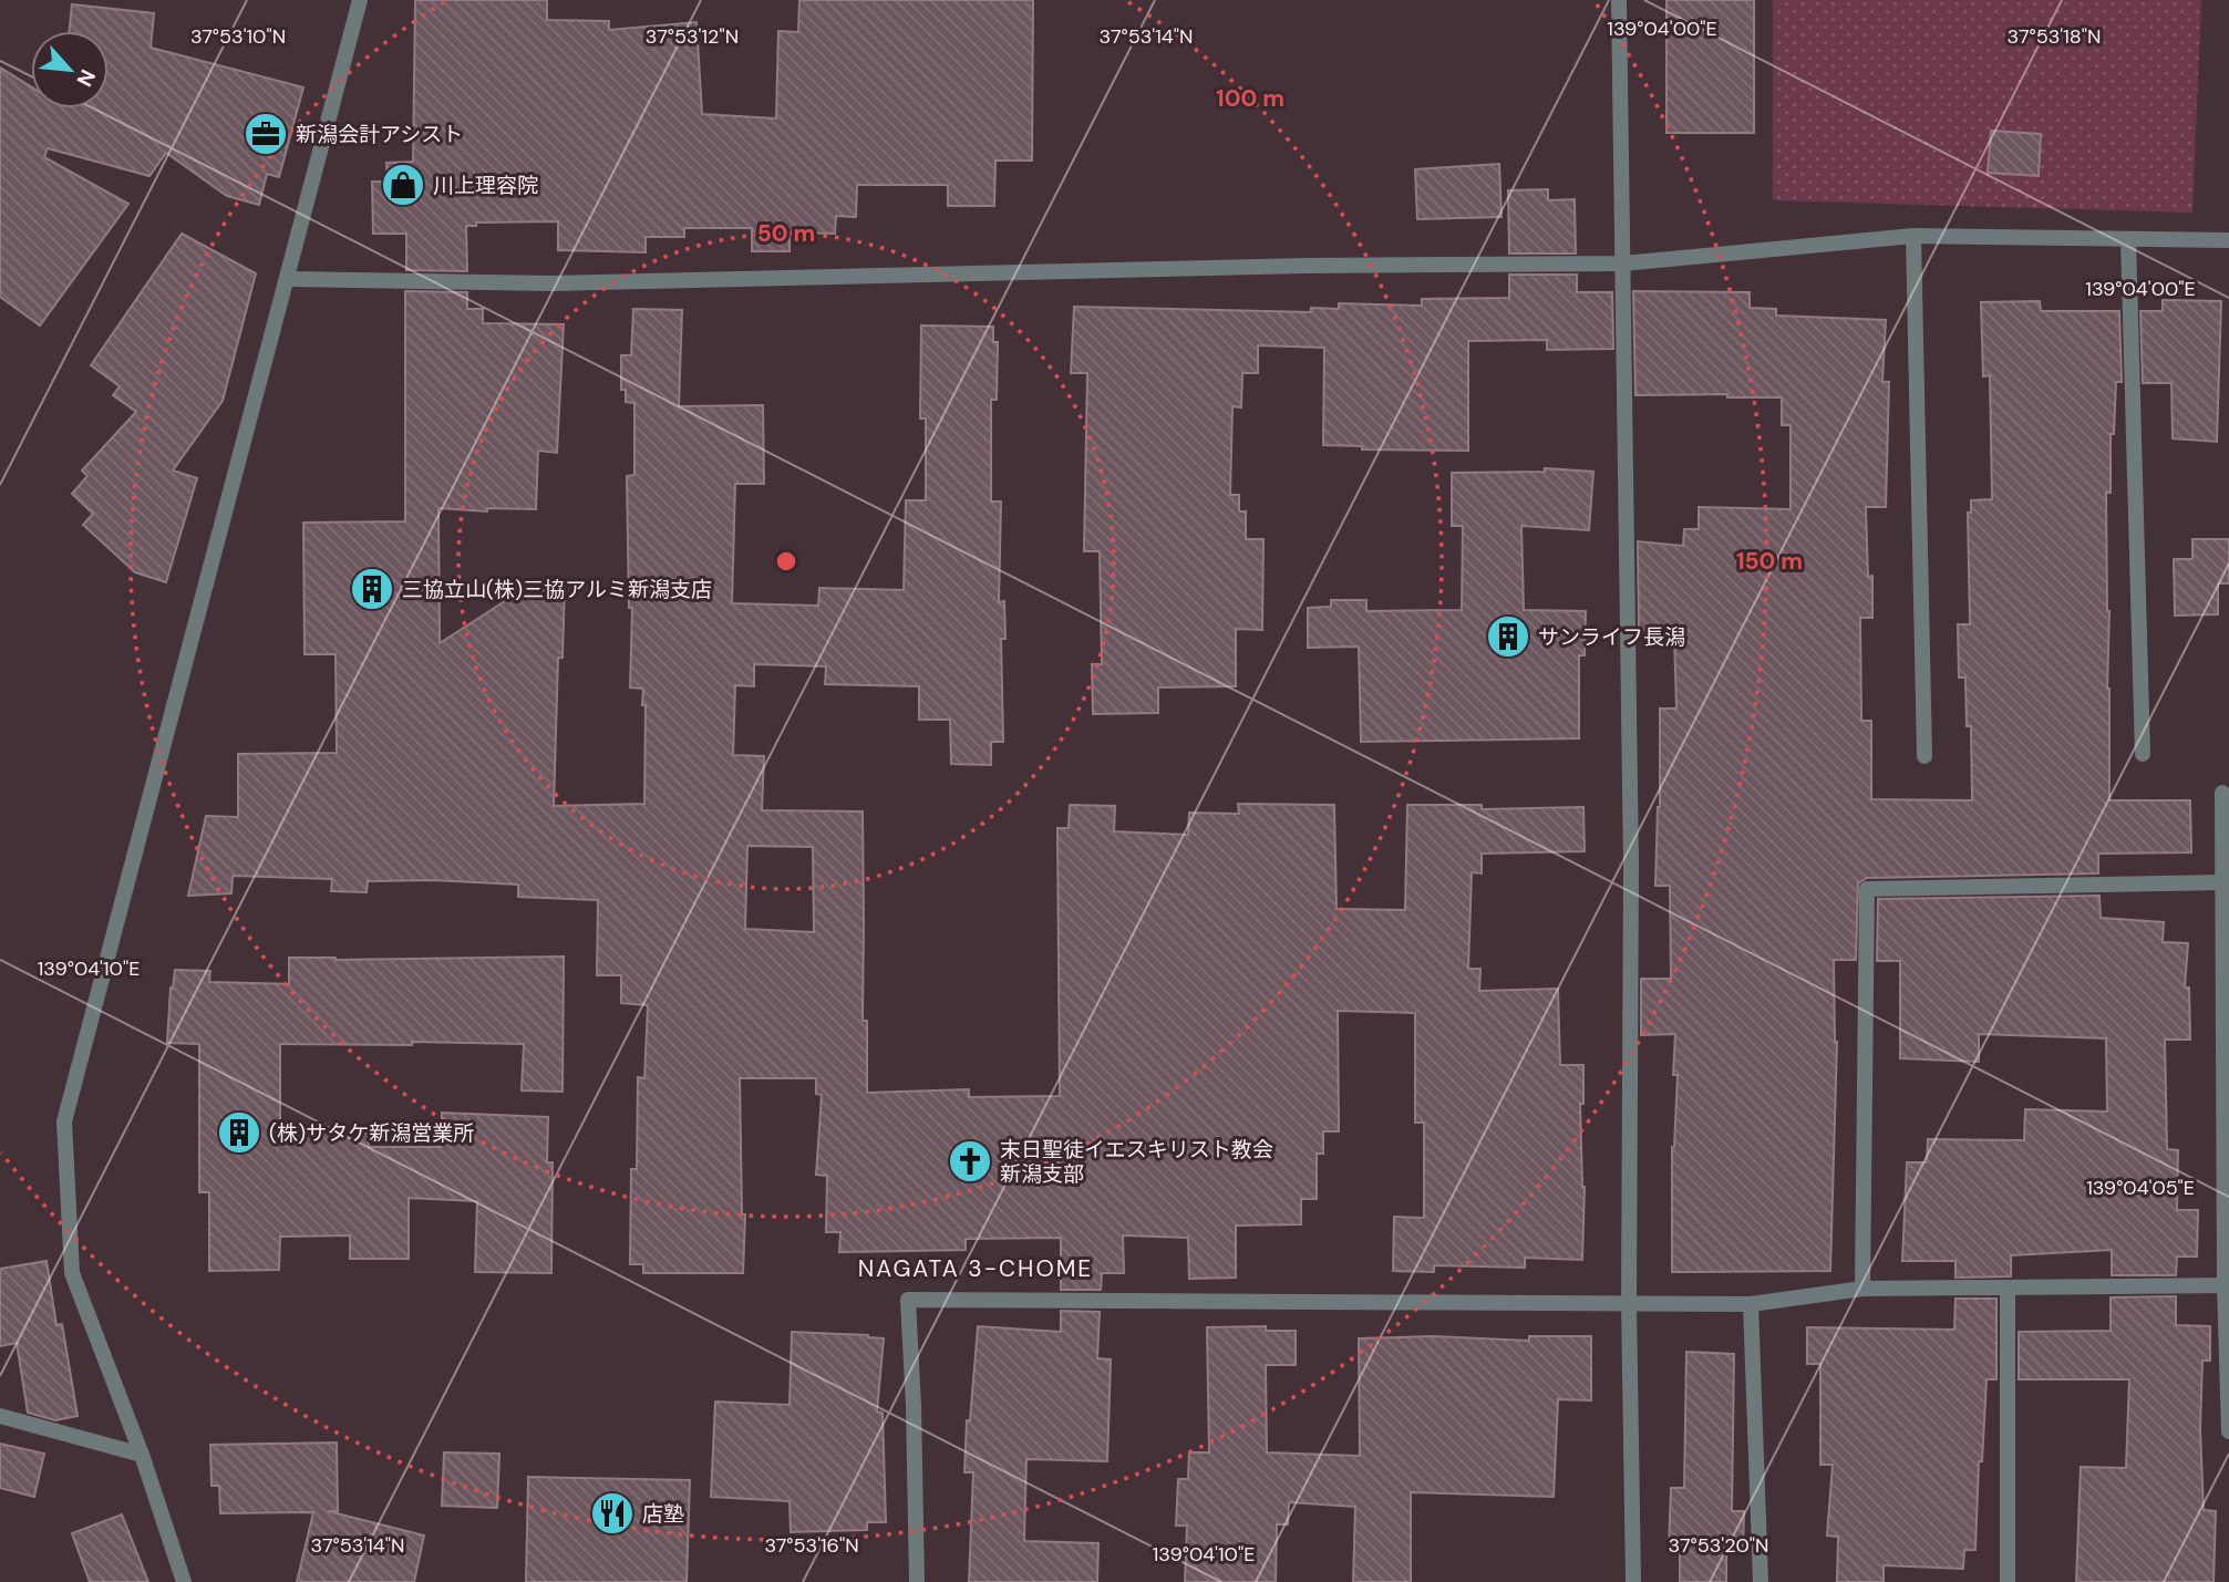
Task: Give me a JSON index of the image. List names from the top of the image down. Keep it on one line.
{"districts":["NAGATA 3-CHOME"],"places":{"office":["新潟会計アシスト"],"shop":["川上理容院"],"building":["三協立山(株)三協アルミ新潟支店","サンライフ長潟","(株)サタケ新潟営業所"],"church":["末日聖徒イエスキリスト教会 新潟支部"],"restaurant":["店塾"]},"north":"bottom right","coordinates":["139°04'00\"E","37°53'10\"N","37°53'12\"N","37°53'14\"N","37°53'18\"N","139°04'10\"E","139°04'05\"E","37°53'16\"N","37°53'20\"N"],"rings":["100 m","50 m","150 m"]}
